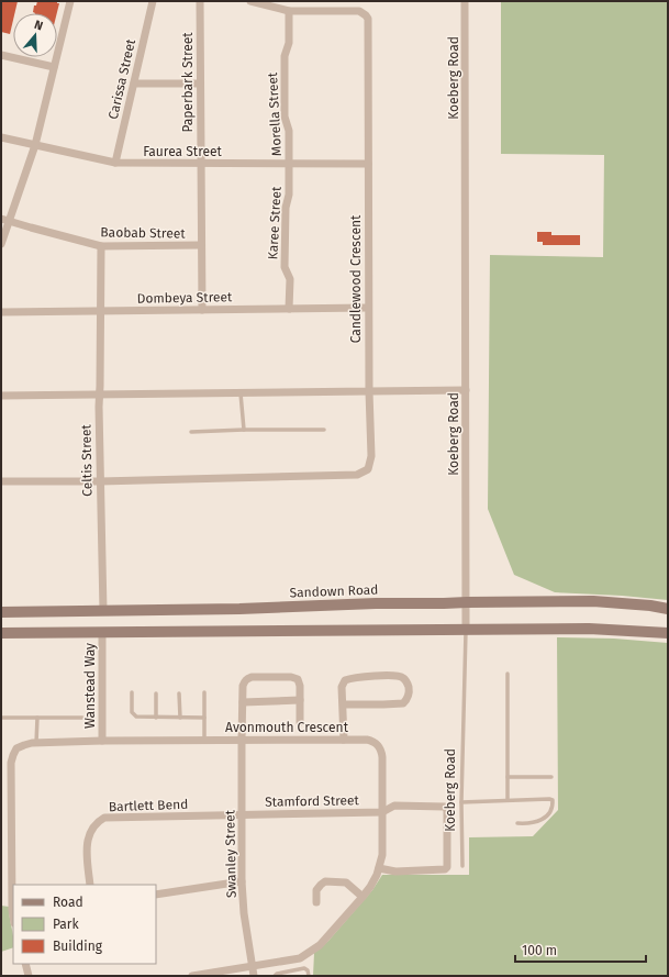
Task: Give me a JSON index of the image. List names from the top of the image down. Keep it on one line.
{"streets":{"main road":["Sandown Road"],"street":["Koeberg Road","Carissa Street","Paperbark Street","Morella Street","Faurea Street","Karee Street","Baobab Street","Candlewood Crescent","Dombeya Street","Celtis Street","Wanstead Way","Avonmouth Crescent","Stamford Street","Bartlett Bend","Swanley Street"]},"crossings":[["Koeberg Road","Sandown Road"],["Carissa Street","Faurea Street"],["Paperbark Street","Faurea Street"],["Paperbark Street","Baobab Street"],["Paperbark Street","Dombeya Street"],["Morella Street","Faurea Street"],["Morella Street","Karee Street"],["Morella Street","Candlewood Crescent"],["Faurea Street","Karee Street"],["Faurea Street","Candlewood Crescent"],["Karee Street","Dombeya Street"],["Baobab Street","Celtis Street"],["Candlewood Crescent","Dombeya Street"],["Candlewood Crescent","Celtis Street"],["Dombeya Street","Celtis Street"],["Celtis Street","Sandown Road"],["Wanstead Way","Avonmouth Crescent"],["Avonmouth Crescent","Stamford Street"],["Avonmouth Crescent","Swanley Street"],["Stamford Street","Bartlett Bend"],["Stamford Street","Swanley Street"],["Bartlett Bend","Swanley Street"]],"legend":["Road","Park","Building"],"scale_bar":"100 m","north":"top"}
